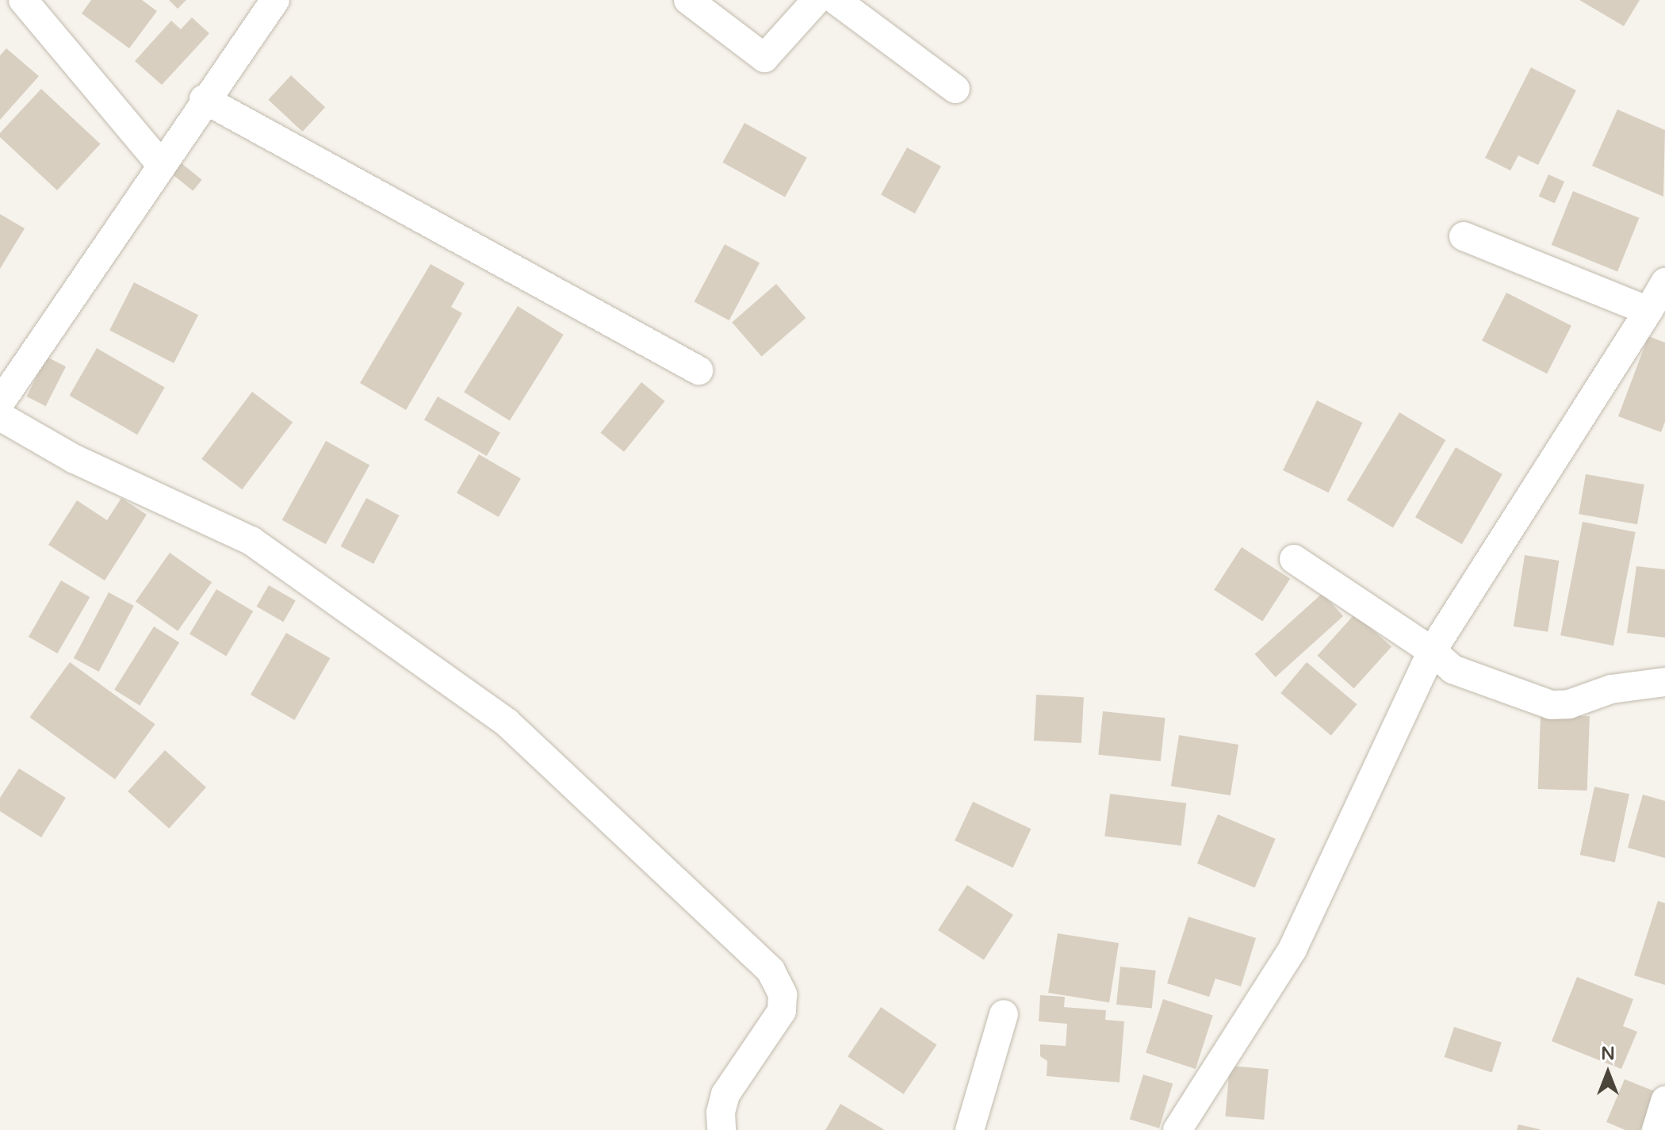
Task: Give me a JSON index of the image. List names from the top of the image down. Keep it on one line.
{"north":"top"}
